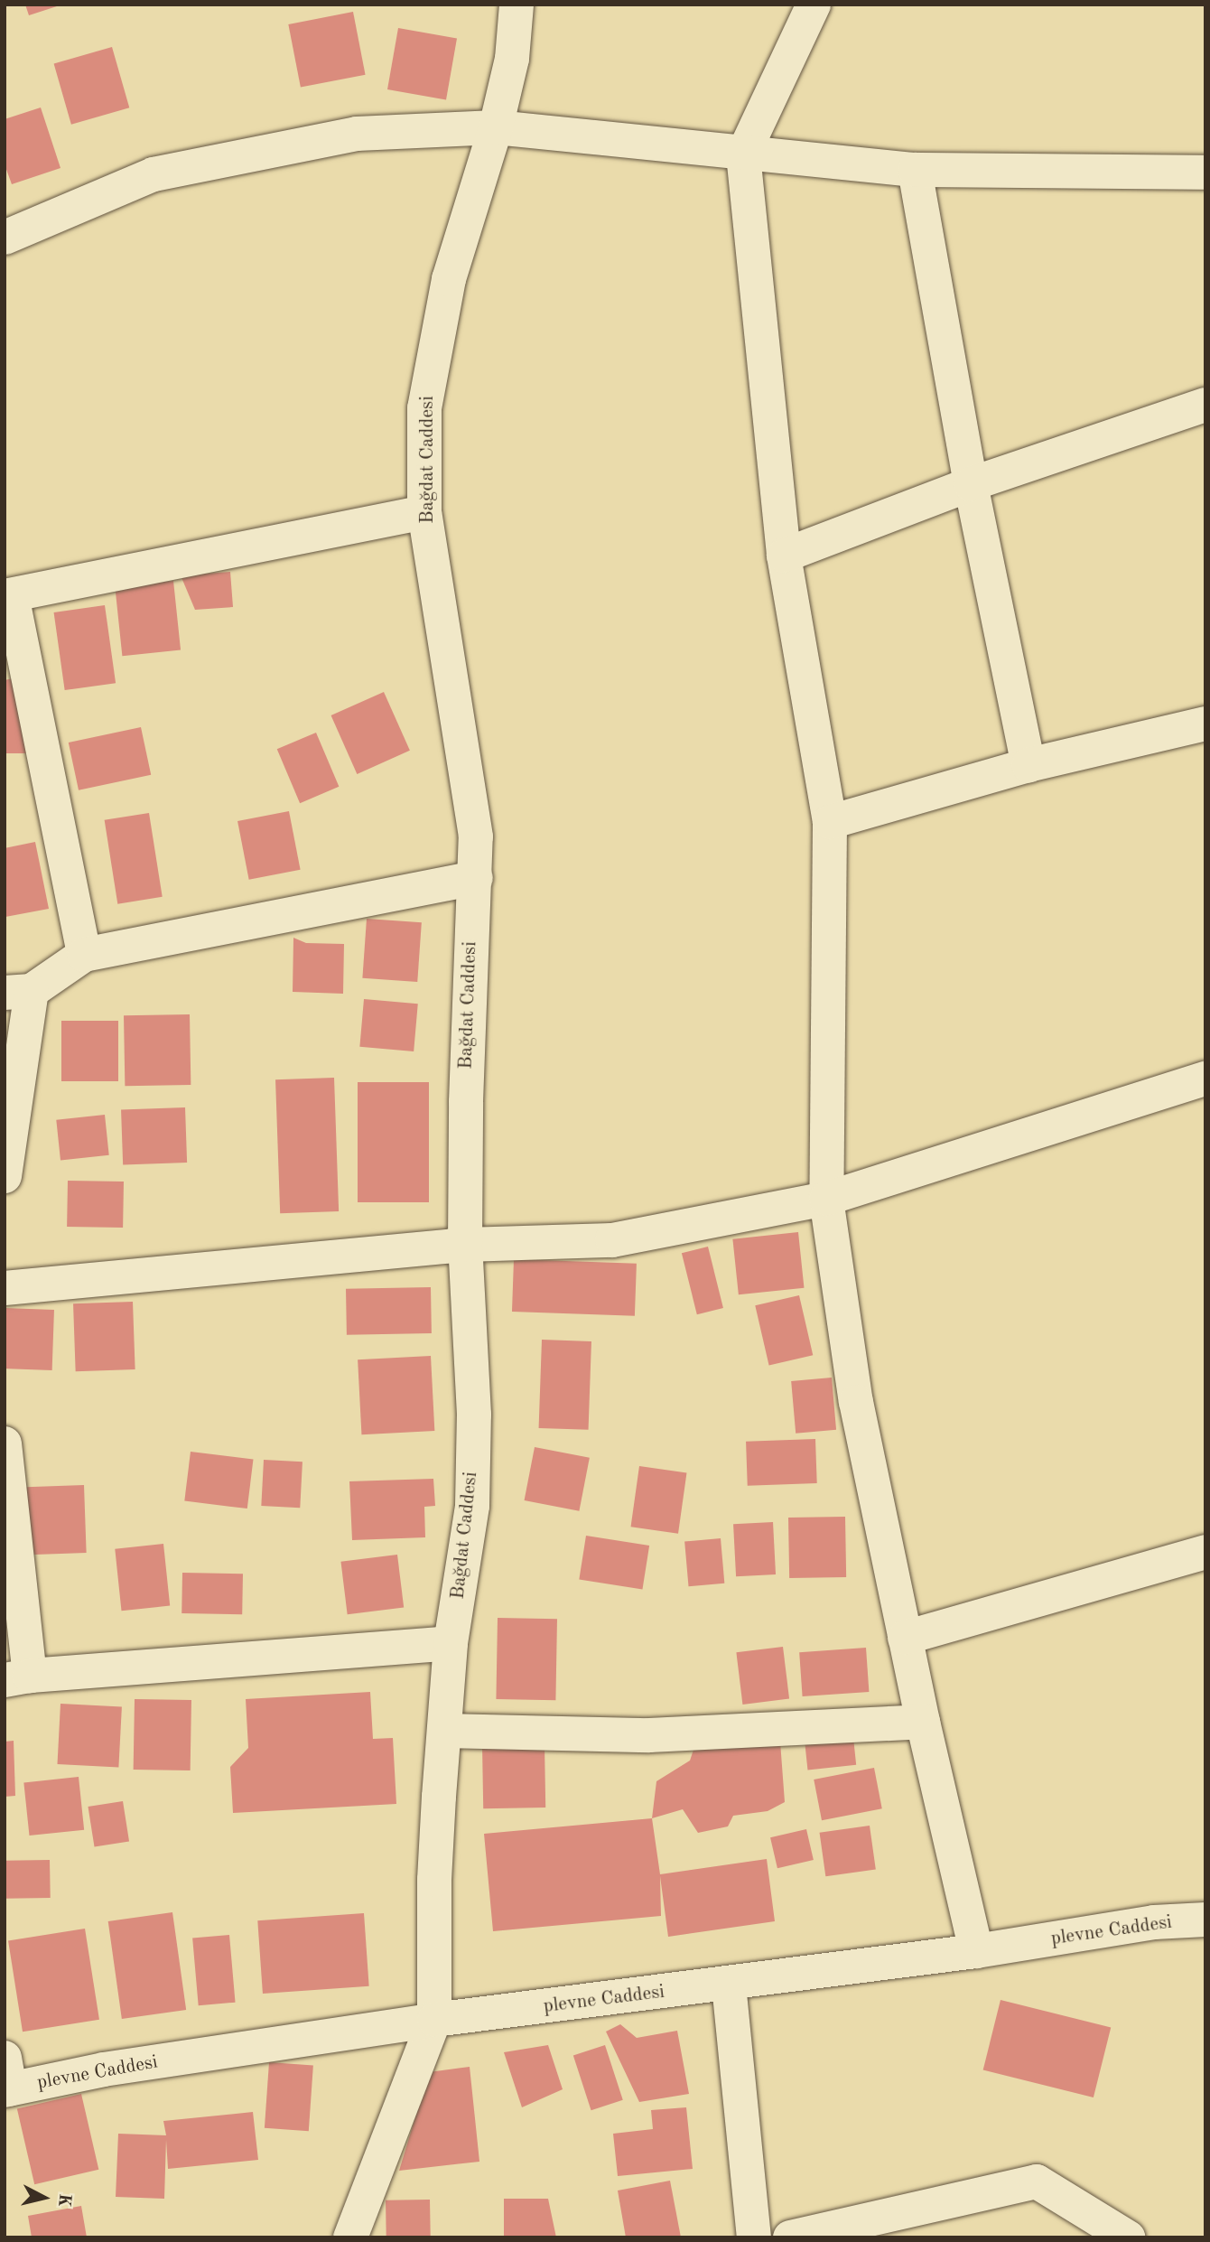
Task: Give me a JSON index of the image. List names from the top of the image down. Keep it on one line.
{"streets":{"street":["Bağdat Caddesi","plevne Caddesi"]},"crossings":[["Bağdat Caddesi","plevne Caddesi"]],"north":"right"}
